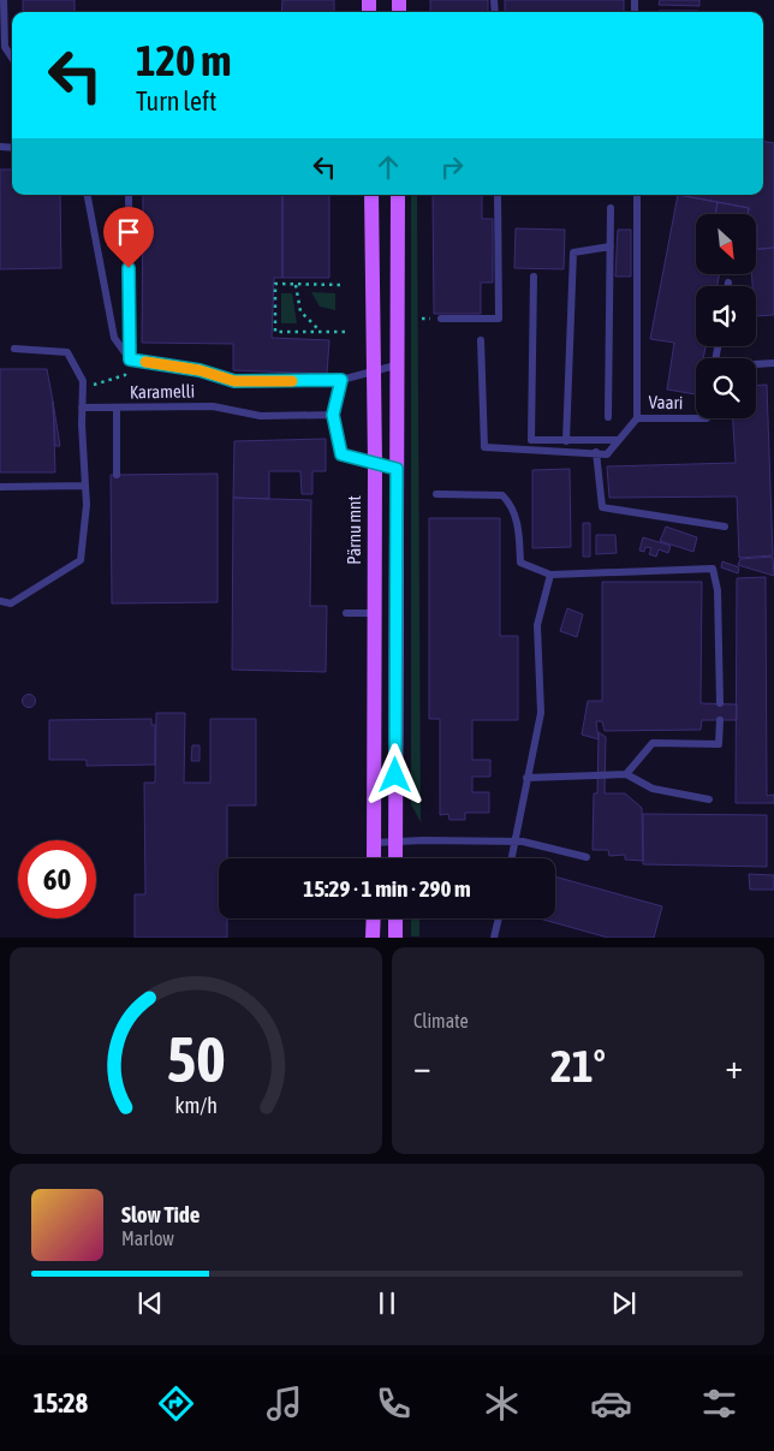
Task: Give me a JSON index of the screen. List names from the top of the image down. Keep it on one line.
{"streets":{"main road":["Pärnu mnt"],"lane":["Karamelli","Vaari"]},"north":"bottom right","page":{"turn":["120 m","Turn left"],"limit":"60","trip":"15:29 · 1 min · 290 m","tile":"Climate","heat":["−","21°","+"],"song":["Slow Tide","Marlow"],"tabs":"15:28","gauge":["50","km/h"]}}
